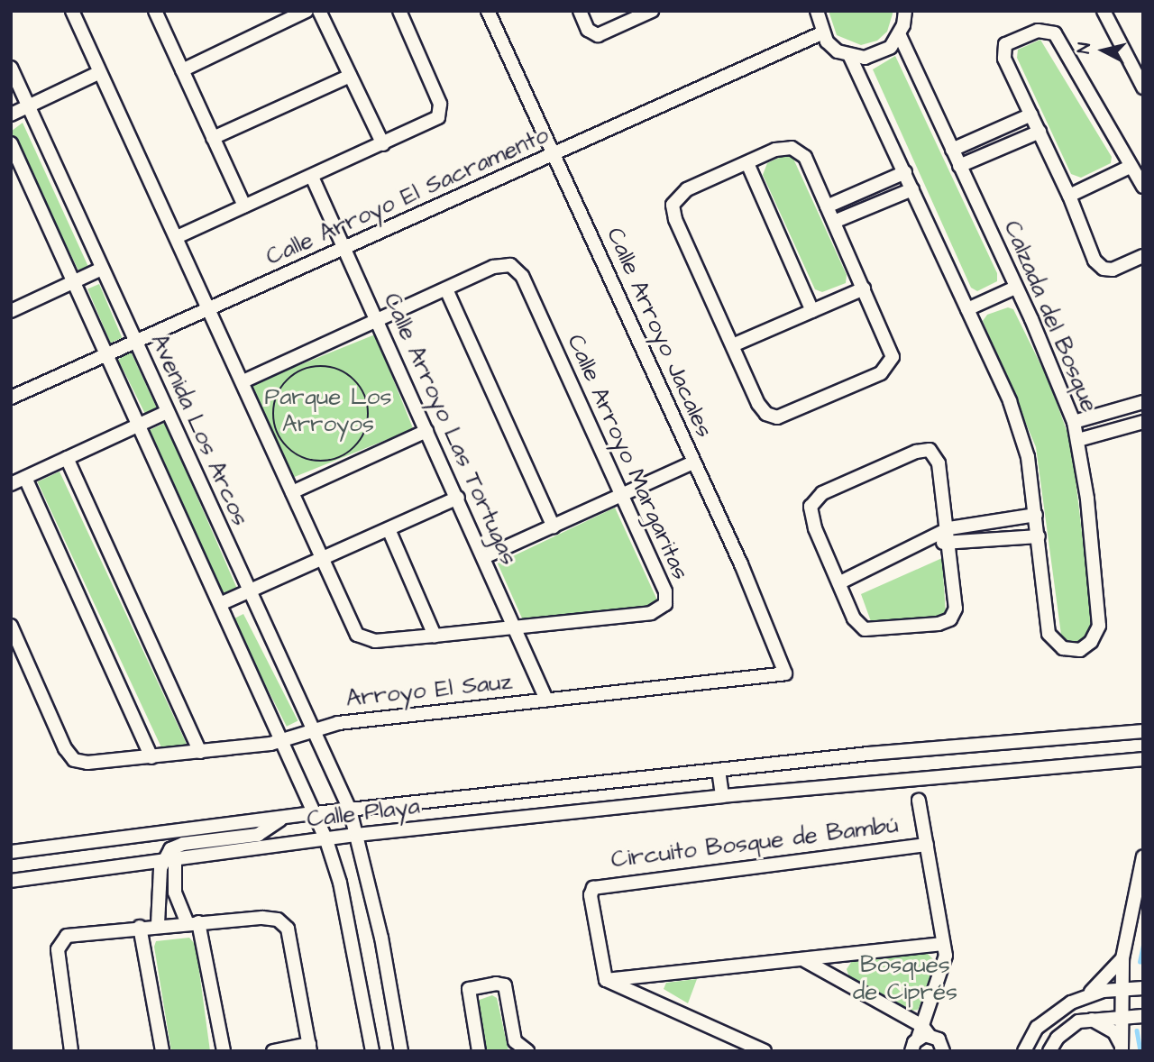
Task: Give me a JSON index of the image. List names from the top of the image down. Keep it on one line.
{"streets":{"street":["Calle Arroyo El Sacramento","Calzada del Bosque","Calle Arroyo Jacales","Calle Arroyo Las Tortugas","Avenida Los Arcos","Calle Arroyo Margaritas","Arroyo El Sauz","Calle Playa","Circuito Bosque de Bambú"]},"crossings":[["Calle Arroyo El Sacramento","Calle Arroyo Jacales"],["Calle Arroyo El Sacramento","Calle Arroyo Las Tortugas"],["Calle Arroyo El Sacramento","Avenida Los Arcos"],["Calle Arroyo El Sacramento","Calle Arroyo Margaritas"],["Calle Arroyo Jacales","Arroyo El Sauz"],["Calle Arroyo Las Tortugas","Calle Arroyo Margaritas"],["Calle Arroyo Las Tortugas","Arroyo El Sauz"],["Avenida Los Arcos","Arroyo El Sauz"],["Avenida Los Arcos","Calle Playa"]],"parks":["Parque Los Arroyos","Bosques de Ciprés"],"north":"left"}
